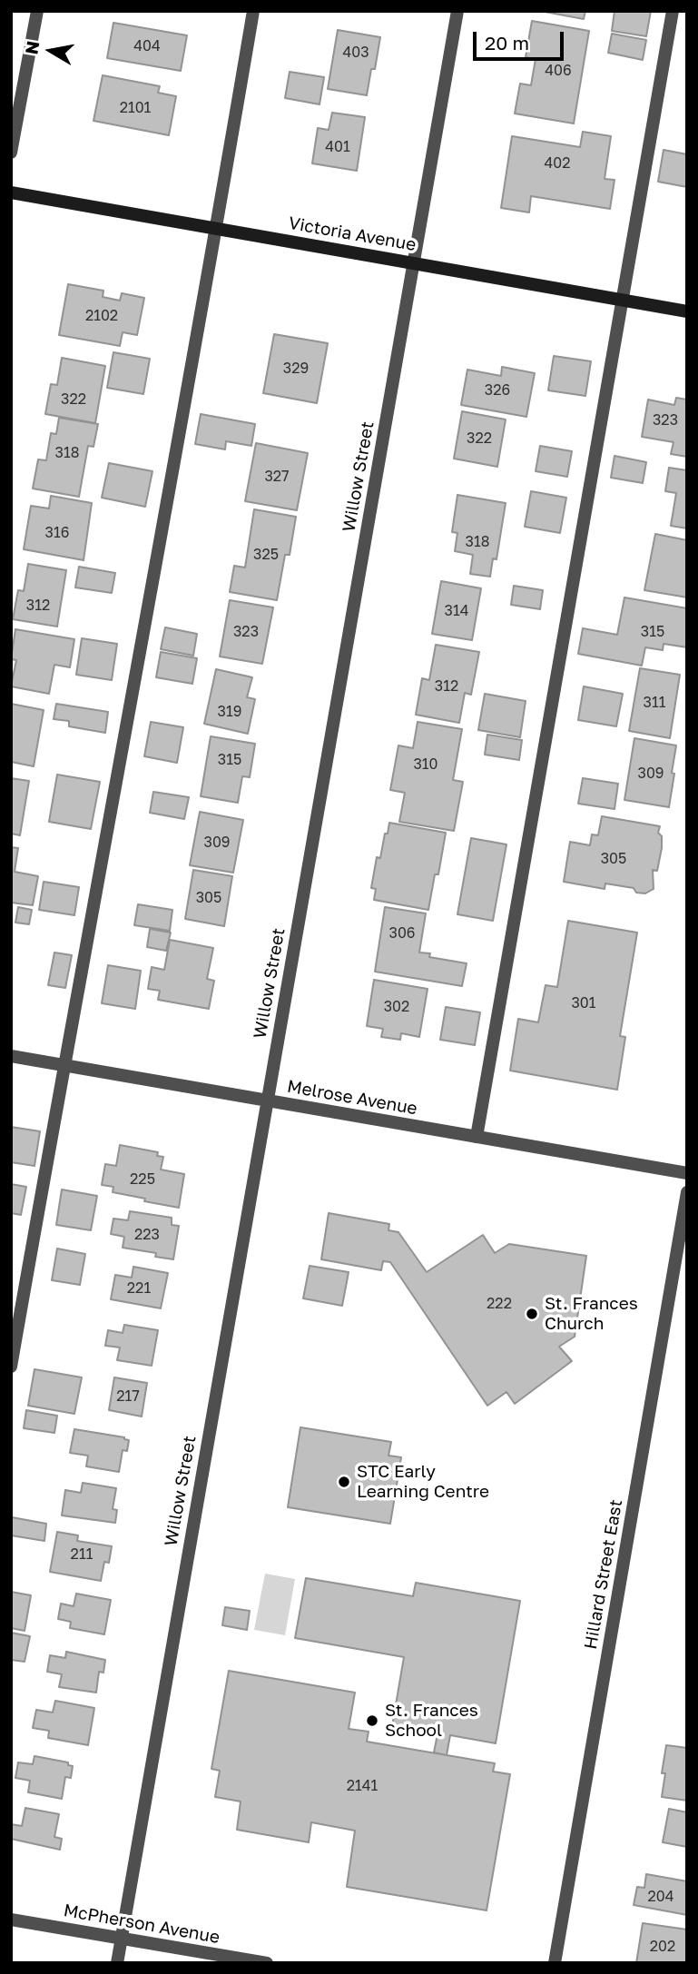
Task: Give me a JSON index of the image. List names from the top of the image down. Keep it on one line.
{"streets":{"street":["Victoria Avenue","Willow Street","Melrose Avenue","Hillard Street East","McPherson Avenue"]},"crossings":[["Victoria Avenue","Willow Street"],["Willow Street","Melrose Avenue"],["Willow Street","McPherson Avenue"]],"places":["St. Frances Church","STC Early Learning Centre","St. Frances School"],"house_numbers":["404","403","406","2101","401","402","2102","329","326","322","323","322","318","327","316","318","325","312","314","323","315","312","311","319","315","310","309","309","305","305","306","301","302","225","223","221","222","217","211","2141","204","202"],"scale_bar":"20 m","north":"left"}
